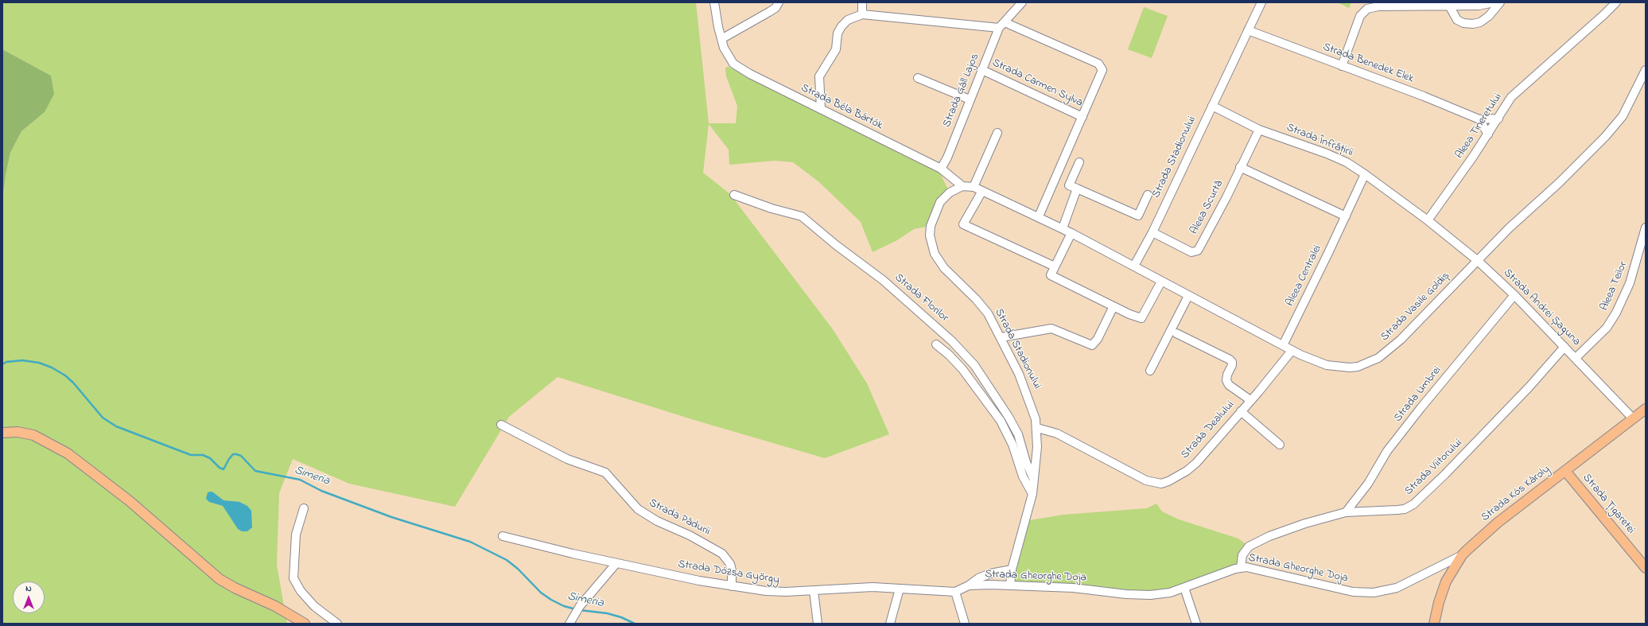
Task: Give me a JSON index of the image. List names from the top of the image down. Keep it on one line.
{"streets":{"main road":["Strada Kós Károly","Strada Țigaretei"],"street":["Strada Benedek Elek","Strada Carmen Sylva","Strada Gáll Lajos","Strada Béla Bártók","Aleea Tineretului","Strada Înfrățirii","Strada Stadionului","Aleea Scurtă","Aleea Centralei","Aleea Teilor","Strada Florilor","Strada Vasile Goldiș","Strada Andrei Șaguna","Strada Umbrei","Strada Dealului","Strada Viitorului","Strada Pădurii","Strada Gheorghe Doja","Strada Dózsa György"]},"crossings":[["Strada Benedek Elek","Aleea Tineretului"],["Strada Benedek Elek","Strada Stadionului"],["Strada Carmen Sylva","Strada Gáll Lajos"],["Strada Gáll Lajos","Strada Béla Bártók"],["Strada Béla Bártók","Strada Stadionului"],["Aleea Tineretului","Strada Înfrățirii"],["Aleea Tineretului","Strada Andrei Șaguna"],["Strada Înfrățirii","Strada Stadionului"],["Strada Înfrățirii","Aleea Scurtă"],["Strada Înfrățirii","Aleea Centralei"],["Strada Înfrățirii","Strada Andrei Șaguna"],["Strada Stadionului","Aleea Scurtă"],["Strada Stadionului","Strada Florilor"],["Strada Stadionului","Strada Vasile Goldiș"],["Strada Stadionului","Strada Dealului"],["Strada Stadionului","Strada Gheorghe Doja"],["Aleea Centralei","Strada Vasile Goldiș"],["Aleea Teilor","Strada Andrei Șaguna"],["Strada Vasile Goldiș","Strada Andrei Șaguna"],["Strada Vasile Goldiș","Strada Dealului"],["Strada Andrei Șaguna","Strada Umbrei"],["Strada Andrei Șaguna","Strada Viitorului"],["Strada Andrei Șaguna","Strada Kós Károly"],["Strada Umbrei","Strada Viitorului"],["Strada Viitorului","Strada Gheorghe Doja"],["Strada Kós Károly","Strada Țigaretei"],["Strada Kós Károly","Strada Gheorghe Doja"],["Strada Pădurii","Strada Dózsa György"],["Strada Gheorghe Doja","Strada Dózsa György"]],"water":["Simeria"],"north":"top"}
